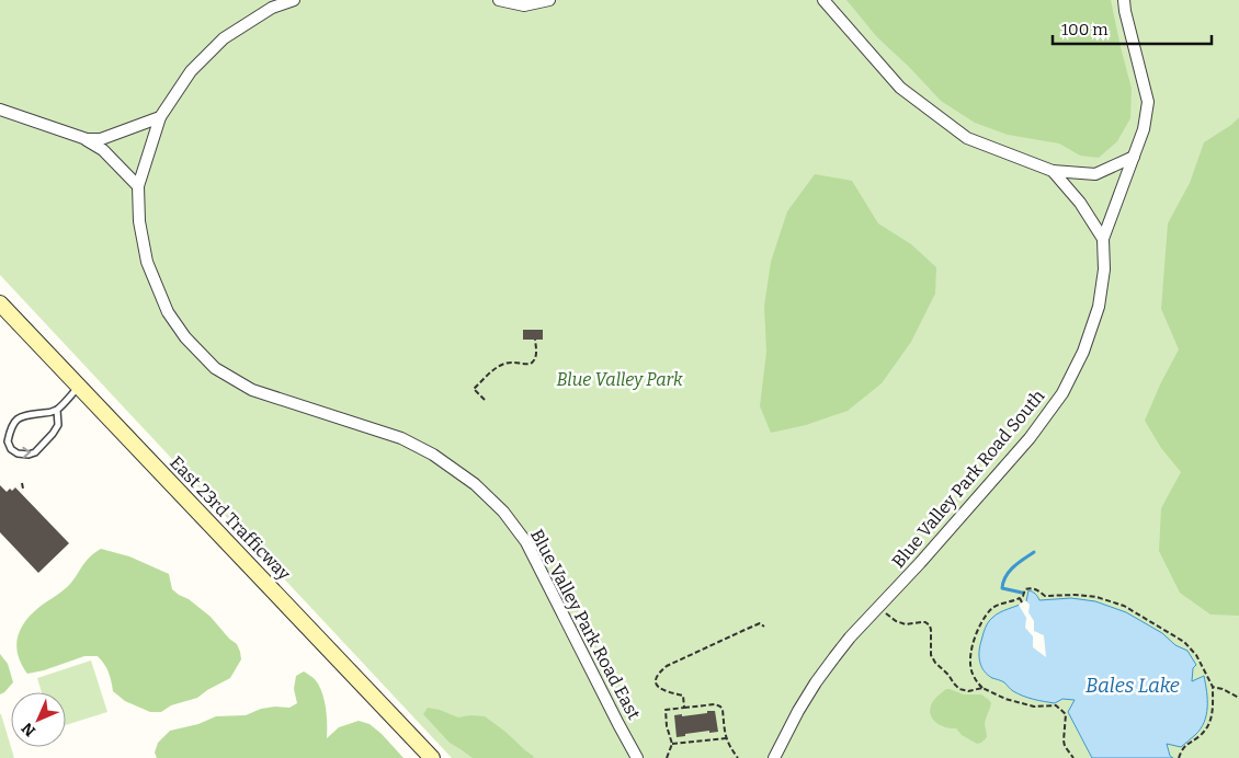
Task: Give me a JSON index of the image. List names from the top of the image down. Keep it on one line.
{"streets":{"main road":["East 23rd Trafficway"],"street":["Blue Valley Park Road South","Blue Valley Park Road East"]},"water":["Bales Lake"],"parks":["Blue Valley Park"],"scale_bar":"100 m","north":"bottom left"}
